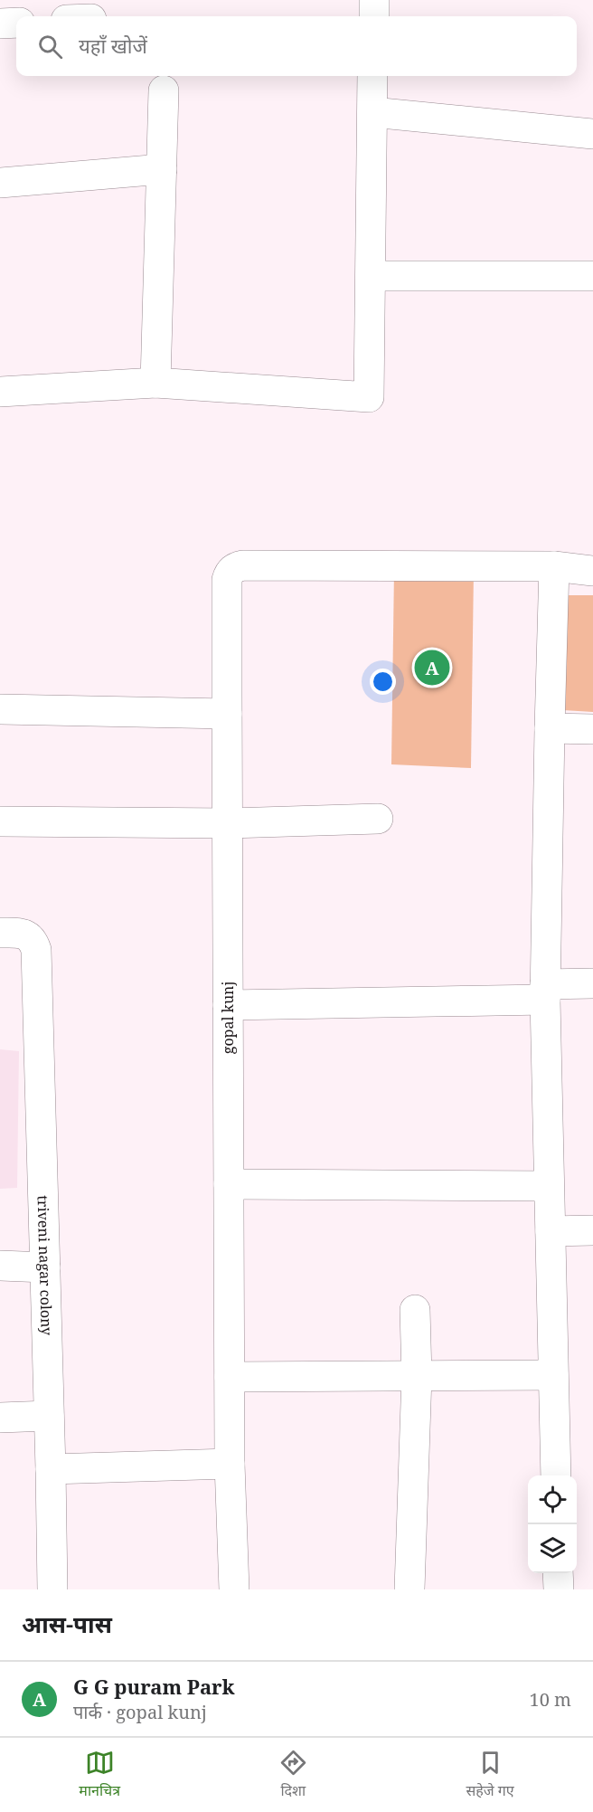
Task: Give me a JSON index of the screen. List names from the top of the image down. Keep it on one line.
{"streets":{"street":["gopal kunj","triveni nagar colony"]},"page":{"search":"यहाँ खोजें","pins":"A","heading":"आस-पास","list":[{"mark":"A","name":"G G puram Park","note":"पार्क · gopal kunj","value":"10 m"}],"nav":["मानचित्र","दिशा","सहेजे गए"]}}
